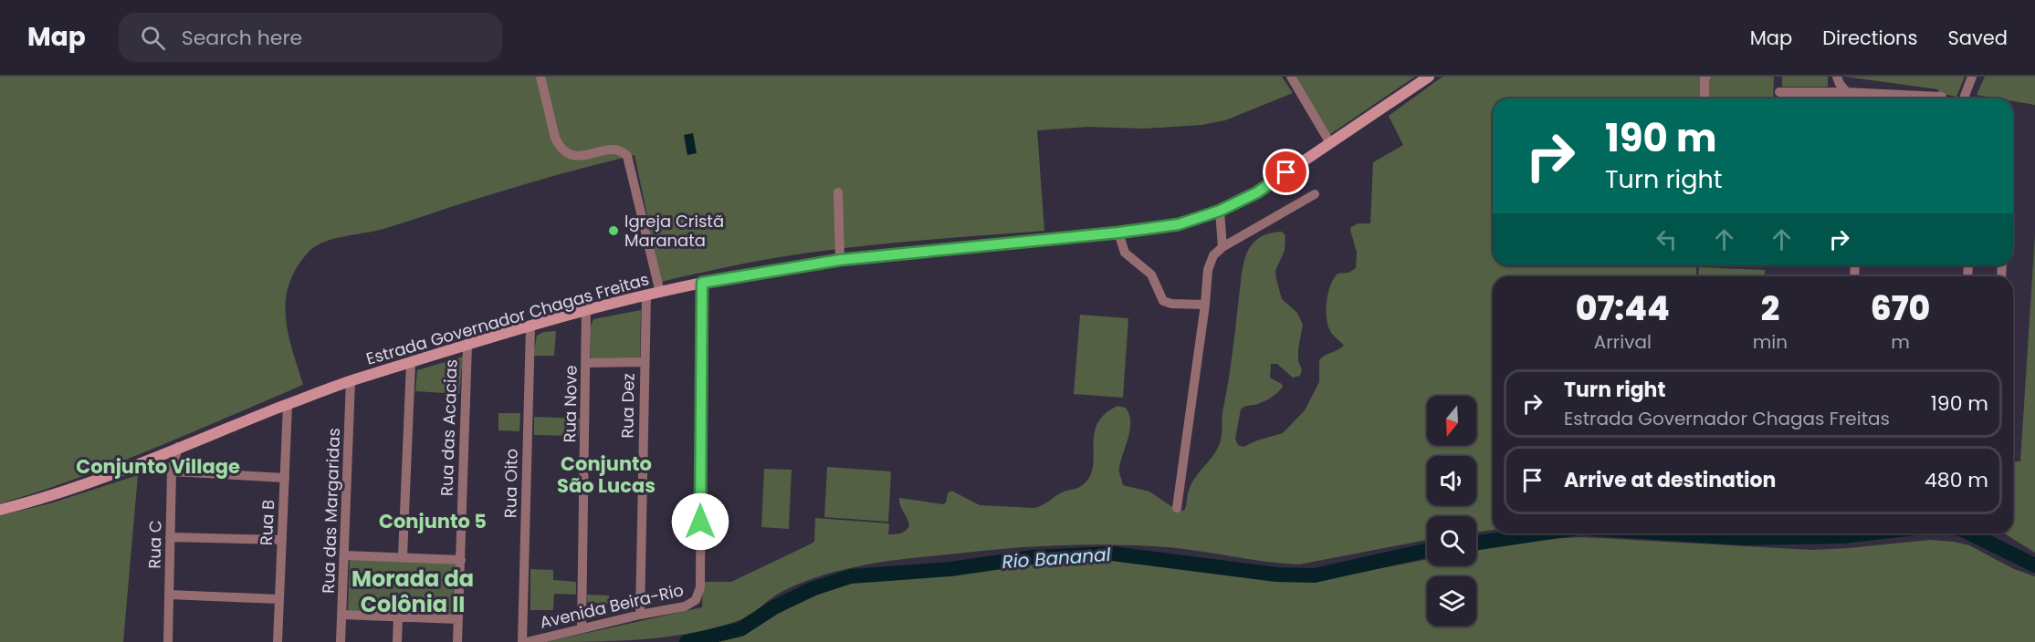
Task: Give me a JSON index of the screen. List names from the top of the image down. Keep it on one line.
{"streets":{"main road":["Estrada Governador Chagas Freitas"],"street":["Rua Nove","Rua Dez","Rua das Acacias","Rua Oito","Rua das Margaridas","Rua B","Rua C","Avenida Beira-Rio"]},"crossings":[["Estrada Governador Chagas Freitas","Rua Nove"],["Estrada Governador Chagas Freitas","Rua Dez"],["Estrada Governador Chagas Freitas","Rua das Acacias"],["Estrada Governador Chagas Freitas","Rua Oito"],["Estrada Governador Chagas Freitas","Rua das Margaridas"],["Estrada Governador Chagas Freitas","Rua B"],["Estrada Governador Chagas Freitas","Rua C"],["Estrada Governador Chagas Freitas","Avenida Beira-Rio"],["Rua Nove","Avenida Beira-Rio"],["Rua Dez","Avenida Beira-Rio"],["Rua Oito","Avenida Beira-Rio"]],"districts":["Conjunto São Lucas","Conjunto Village","Conjunto 5","Morada da Colônia II"],"water":["Rio Bananal"],"places":["Igreja Cristã Maranata"],"north":"bottom","page":{"header":"Map","search":"Search here","nav":["Map","Directions","Saved"],"turn":["190 m","Turn right"],"eta":["07:44","Arrival","2","min","670","m"],"list":[{"name":"Turn right","note":"Estrada Governador Chagas Freitas","value":"190 m"},{"name":"Arrive at destination","value":"480 m"}]}}
